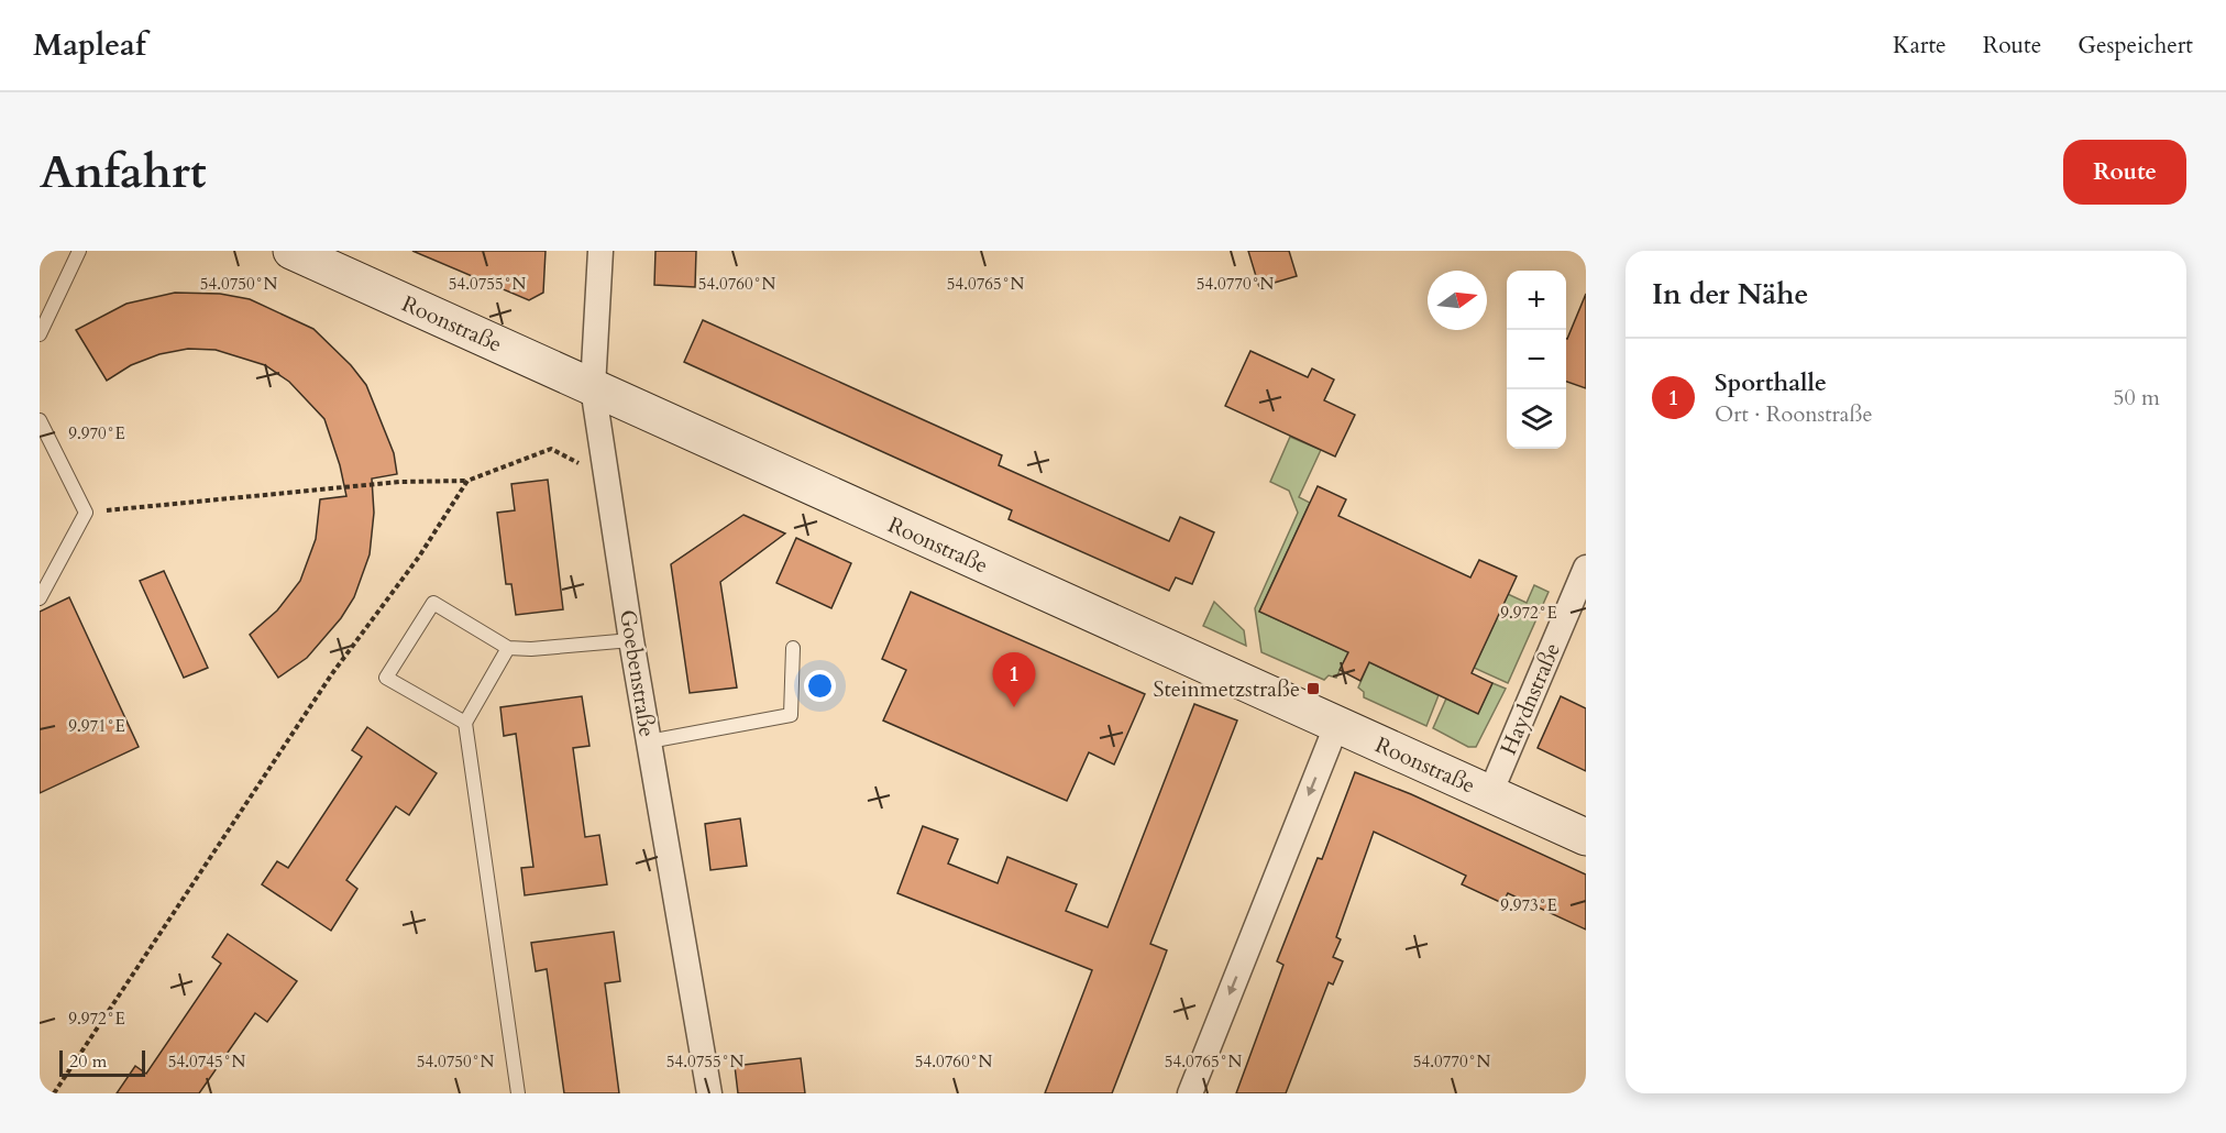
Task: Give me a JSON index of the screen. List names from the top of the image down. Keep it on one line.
{"streets":{"street":["Roonstraße","Goebenstraße","Haydnstraße"]},"crossings":[["Roonstraße","Goebenstraße"],["Roonstraße","Haydnstraße"]],"places":{"transit":["Steinmetzstraße"]},"scale_bar":"20 m","north":"right","page":{"header":"Mapleaf","nav":["Karte","Route","Gespeichert"],"buttons":"Route","title":"Anfahrt","heading":"In der Nähe","map_buttons":["+","−"],"list":[{"mark":"1","name":"Sporthalle","note":"Ort · Roonstraße","value":"50 m"}],"pins":"1","scale":"20 m"},"coordinates":["54.0750°N","54.0755°N","54.0760°N","54.0765°N","54.0770°N","9.970°E","9.972°E","9.971°E","9.973°E","54.0745°N"]}
